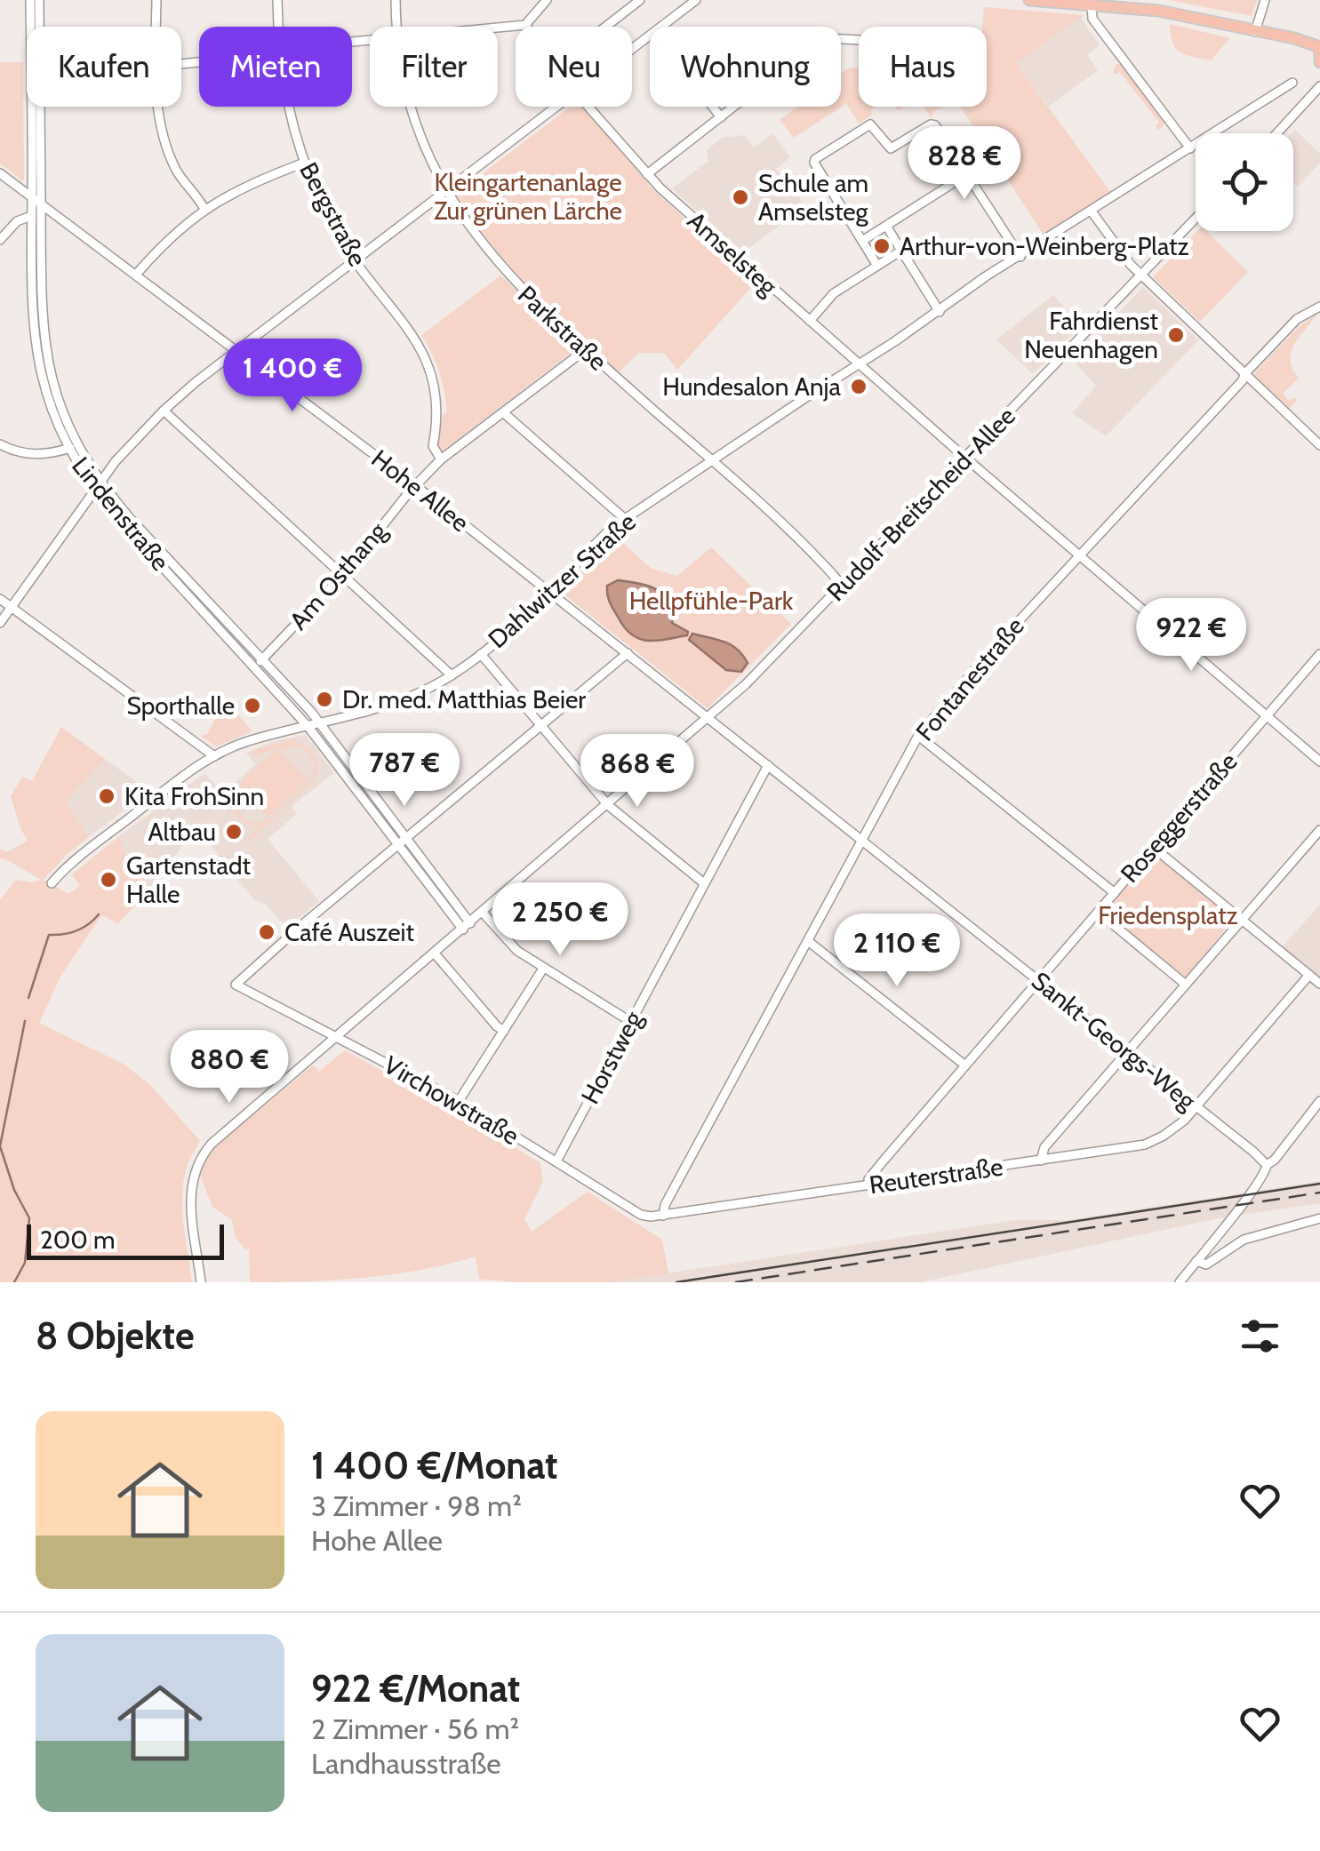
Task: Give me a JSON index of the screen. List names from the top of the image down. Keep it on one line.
{"streets":{"street":["Bergstraße","Amselsteg","Parkstraße","Hohe Allee","Rudolf-Breitscheid-Allee","Lindenstraße","Am Osthang","Dahlwitzer Straße","Fontanestraße","Roseggerstraße","Sankt-Georgs-Weg","Horstweg","Virchowstraße","Reuterstraße"]},"crossings":[["Bergstraße","Am Osthang"],["Amselsteg","Rudolf-Breitscheid-Allee"],["Amselsteg","Dahlwitzer Straße"],["Amselsteg","Fontanestraße"],["Amselsteg","Roseggerstraße"],["Parkstraße","Rudolf-Breitscheid-Allee"],["Parkstraße","Am Osthang"],["Parkstraße","Dahlwitzer Straße"],["Hohe Allee","Rudolf-Breitscheid-Allee"],["Hohe Allee","Lindenstraße"],["Hohe Allee","Am Osthang"],["Hohe Allee","Dahlwitzer Straße"],["Hohe Allee","Sankt-Georgs-Weg"],["Rudolf-Breitscheid-Allee","Lindenstraße"],["Rudolf-Breitscheid-Allee","Sankt-Georgs-Weg"],["Rudolf-Breitscheid-Allee","Virchowstraße"],["Lindenstraße","Am Osthang"],["Lindenstraße","Dahlwitzer Straße"],["Lindenstraße","Virchowstraße"],["Fontanestraße","Sankt-Georgs-Weg"],["Fontanestraße","Virchowstraße"],["Fontanestraße","Reuterstraße"],["Roseggerstraße","Sankt-Georgs-Weg"],["Roseggerstraße","Reuterstraße"],["Sankt-Georgs-Weg","Horstweg"],["Sankt-Georgs-Weg","Reuterstraße"],["Horstweg","Virchowstraße"],["Virchowstraße","Reuterstraße"]],"parks":["Kleingartenanlage Zur grünen Lärche","Hellpfühle-Park","Friedensplatz"],"places":["Schule am Amselsteg","Arthur-von-Weinberg-Platz","Fahrdienst Neuenhagen","Hundesalon Anja","Dr. med. Matthias Beier","Sporthalle","Kita FrohSinn","Altbau","Gartenstadt Halle","Café Auszeit"],"scale_bar":"200 m","page":{"chip":["Kaufen","Mieten","Filter","Neu","Wohnung","Haus"],"price":["828 €","1 400 €","922 €","787 €","868 €","2 250 €","2 110 €","880 €"],"scale":"200 m","heading":"8 Objekte","list":[{"name":"1 400 €/Monat","note":"3 Zimmer · 98 m² · Hohe Allee"},{"name":"922 €/Monat","note":"2 Zimmer · 56 m² · Landhausstraße"}]}}
